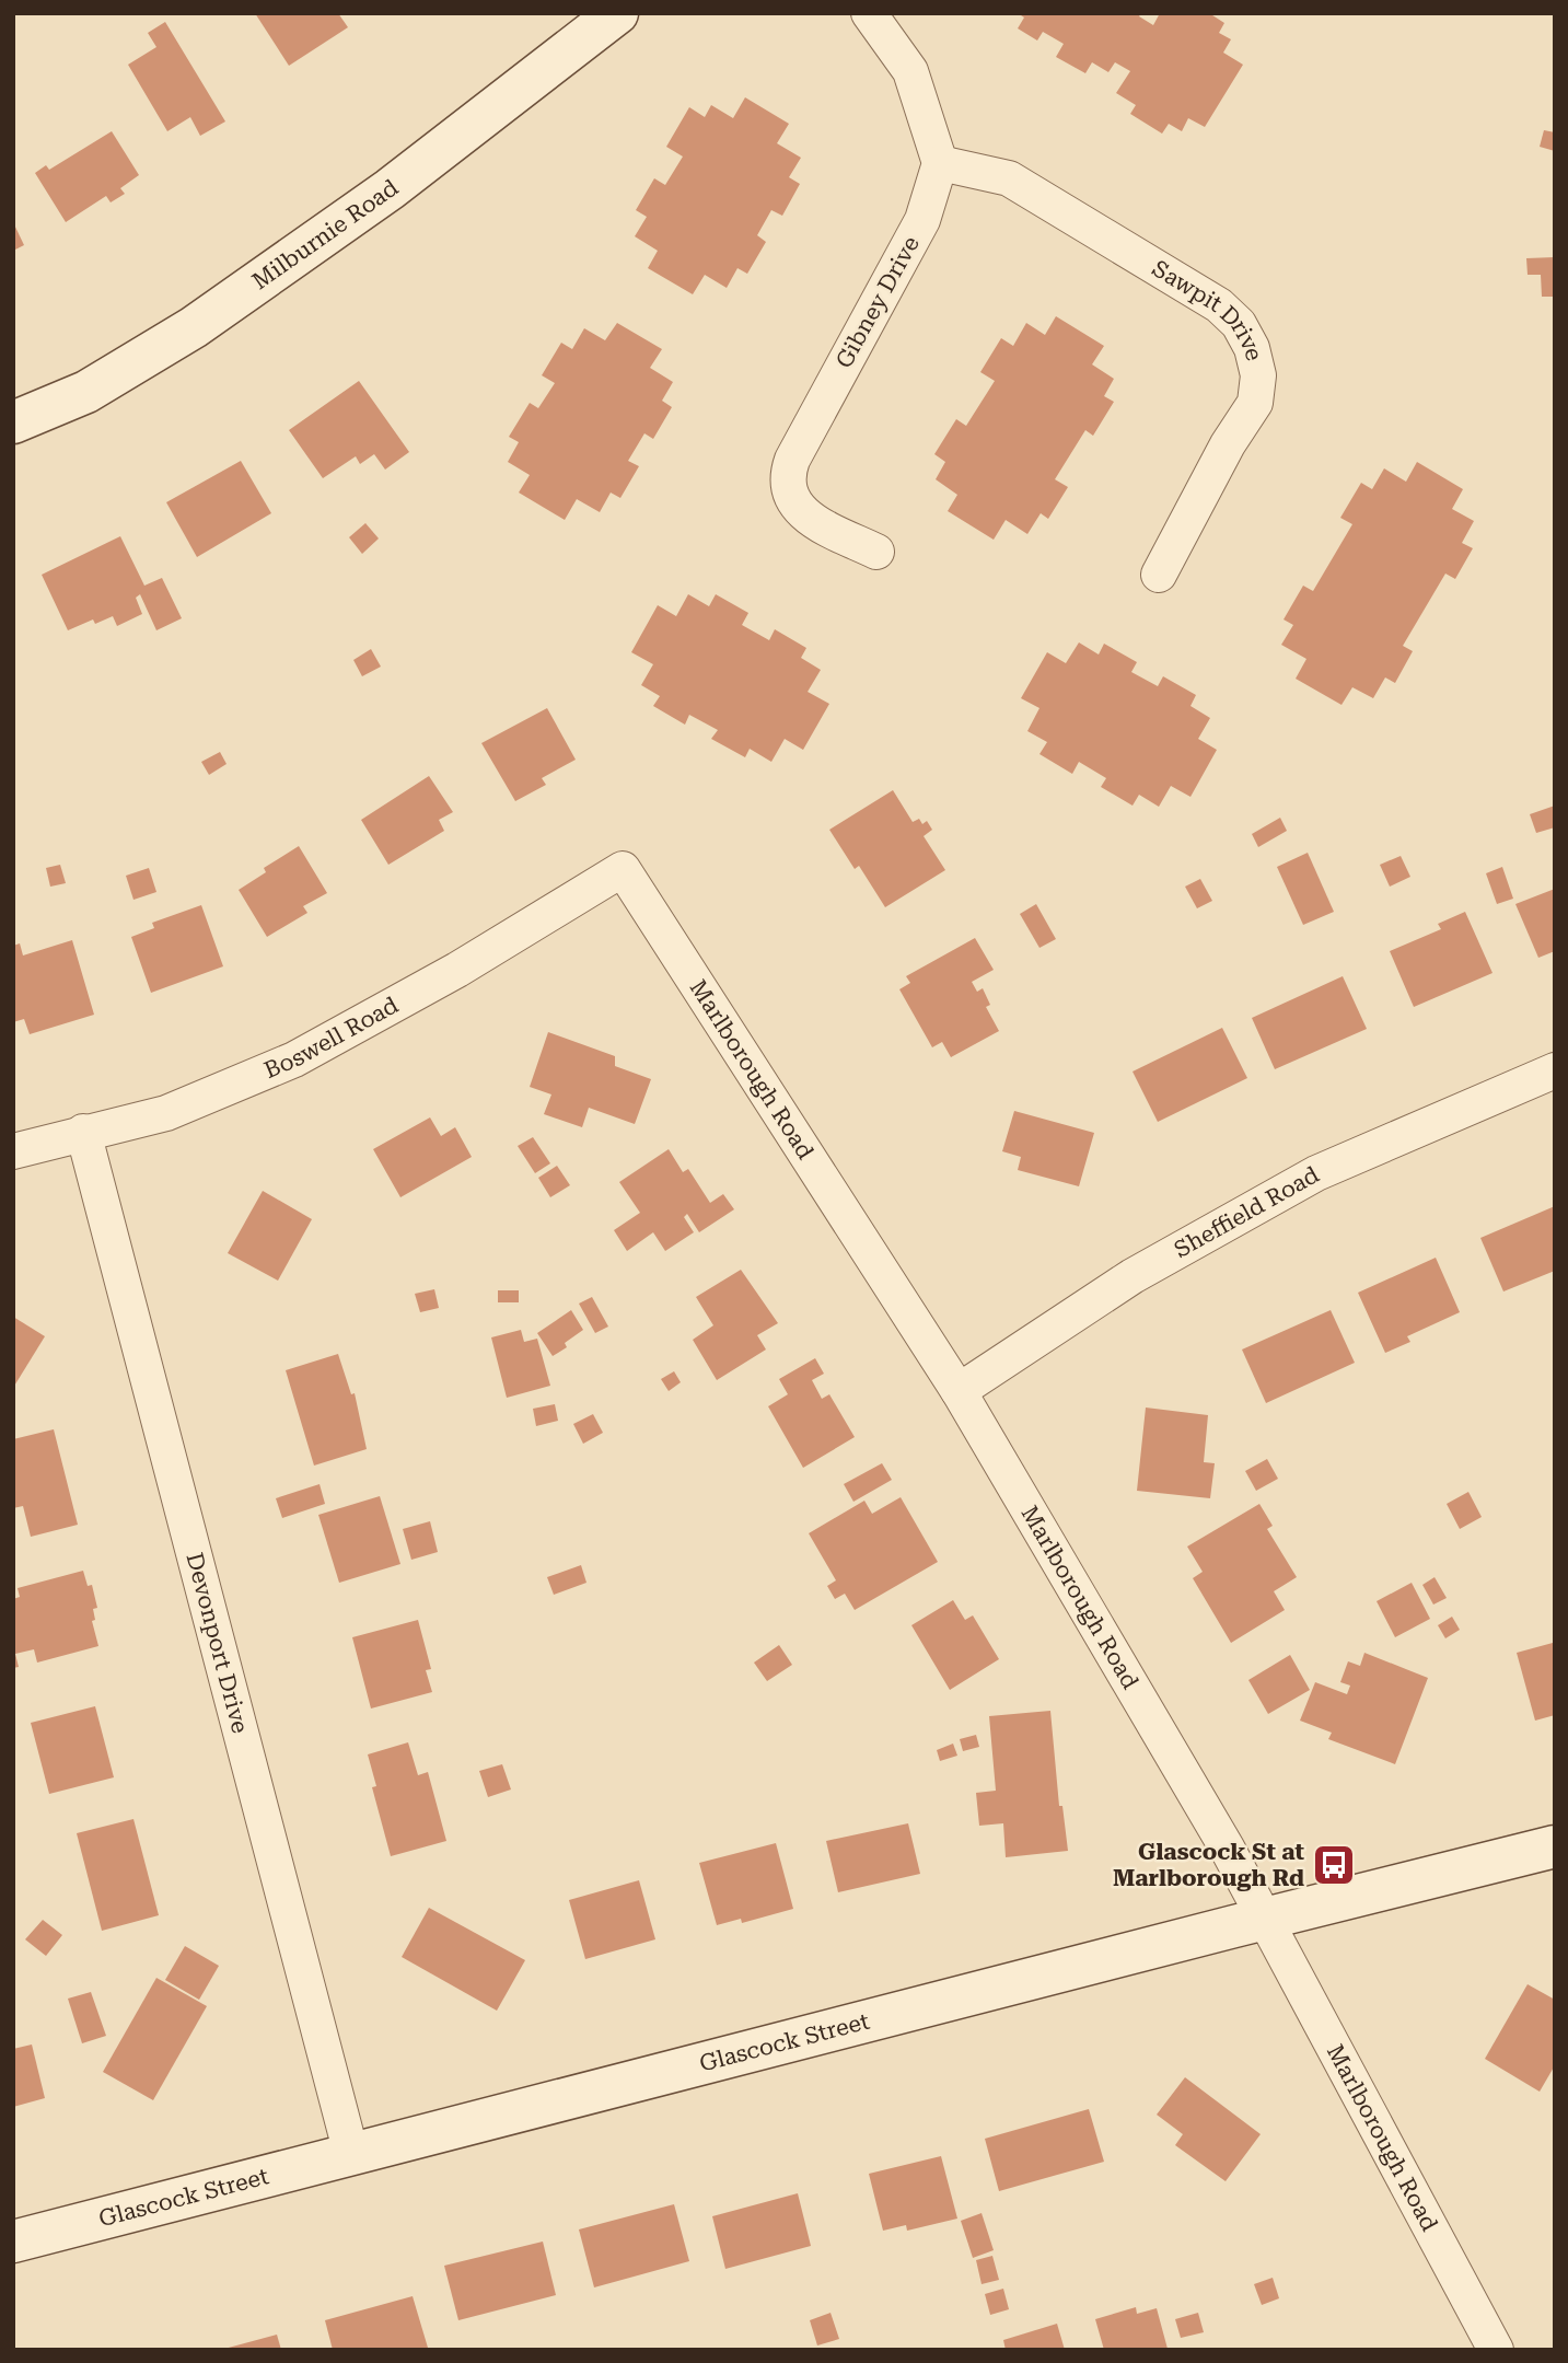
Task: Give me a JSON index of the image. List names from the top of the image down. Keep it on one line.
{"streets":{"street":["Milburnie Road","Gibney Drive","Sawpit Drive","Boswell Road","Marlborough Road","Sheffield Road","Devonport Drive","Glascock Street"]},"crossings":[["Gibney Drive","Sawpit Drive"],["Boswell Road","Marlborough Road"],["Boswell Road","Devonport Drive"],["Marlborough Road","Sheffield Road"],["Marlborough Road","Glascock Street"],["Devonport Drive","Glascock Street"]],"places":{"bus stop":["Glascock St at Marlborough Rd"]}}
